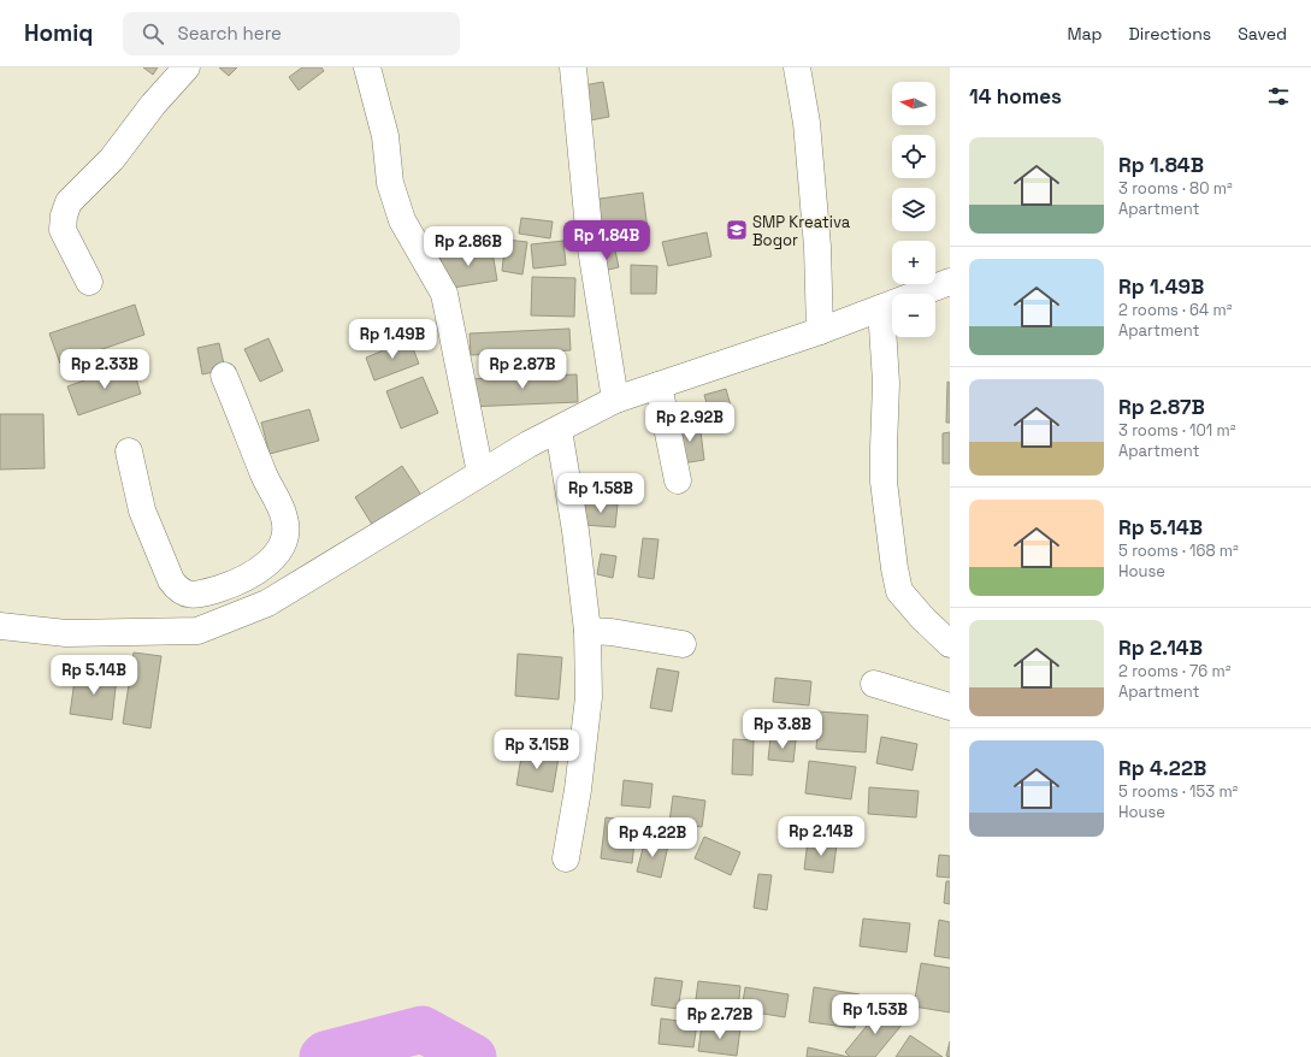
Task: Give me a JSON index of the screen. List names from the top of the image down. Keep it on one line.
{"places":{"school or university":["SMP Kreativa Bogor"]},"north":"left","page":{"header":"Homiq","search":"Search here","nav":["Map","Directions","Saved"],"heading":"14 homes","map_buttons":["+","−"],"list":[{"name":"Rp 1.84B","note":"3 rooms · 80 m² · Apartment"},{"name":"Rp 1.49B","note":"2 rooms · 64 m² · Apartment"},{"name":"Rp 2.87B","note":"3 rooms · 101 m² · Apartment"},{"name":"Rp 5.14B","note":"5 rooms · 168 m² · House"},{"name":"Rp 2.14B","note":"2 rooms · 76 m² · Apartment"},{"name":"Rp 4.22B","note":"5 rooms · 153 m² · House"}],"price":["Rp 1.84B","Rp 2.86B","Rp 1.49B","Rp 2.33B","Rp 2.87B","Rp 2.92B","Rp 1.58B","Rp 5.14B","Rp 3.8B","Rp 3.15B","Rp 2.14B","Rp 4.22B","Rp 1.53B","Rp 2.72B"]}}
